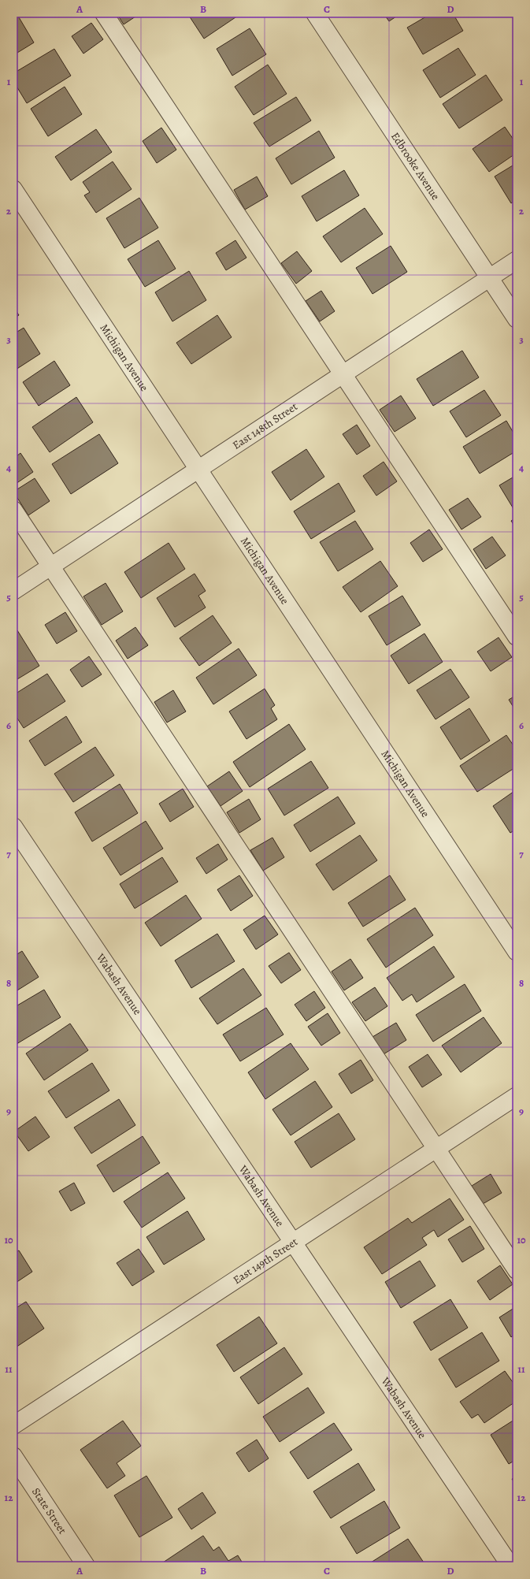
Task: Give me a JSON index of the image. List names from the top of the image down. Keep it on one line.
{"streets":{"street":["Edbrooke Avenue","Michigan Avenue","East 148th Street","Wabash Avenue","East 149th Street","State Street"]},"crossings":[["Edbrooke Avenue","East 148th Street"],["Michigan Avenue","East 148th Street"],["Wabash Avenue","East 149th Street"]],"grid":{"columns":["A","B","C","D"],"rows":["1","2","3","4","5","6","7","8","9","10","11","12"]}}
